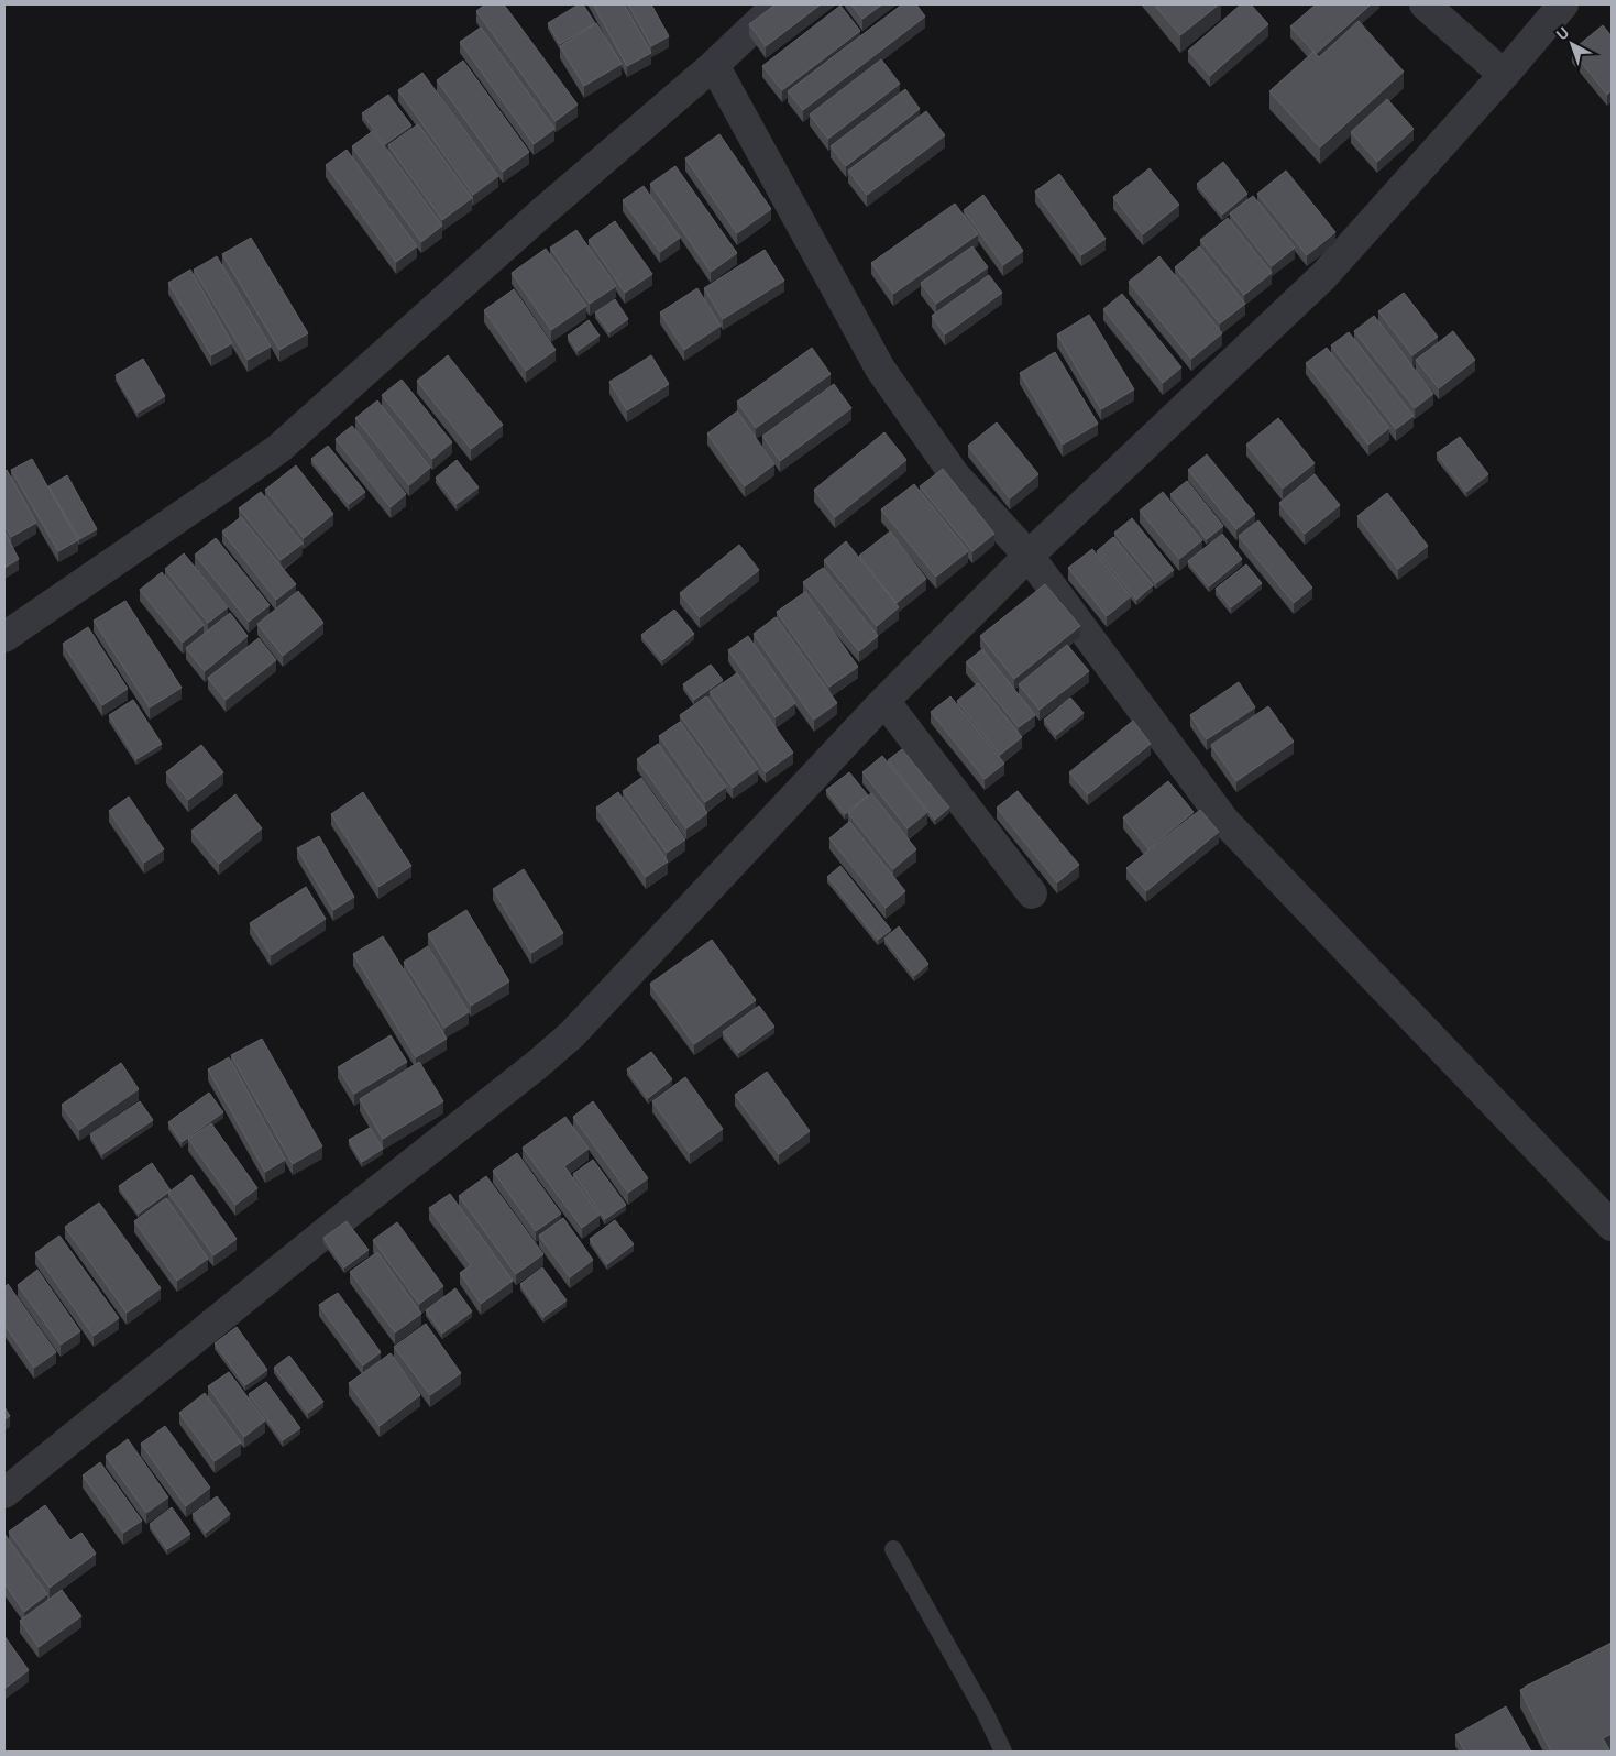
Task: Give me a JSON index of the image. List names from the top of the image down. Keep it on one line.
{"north":"top left"}
